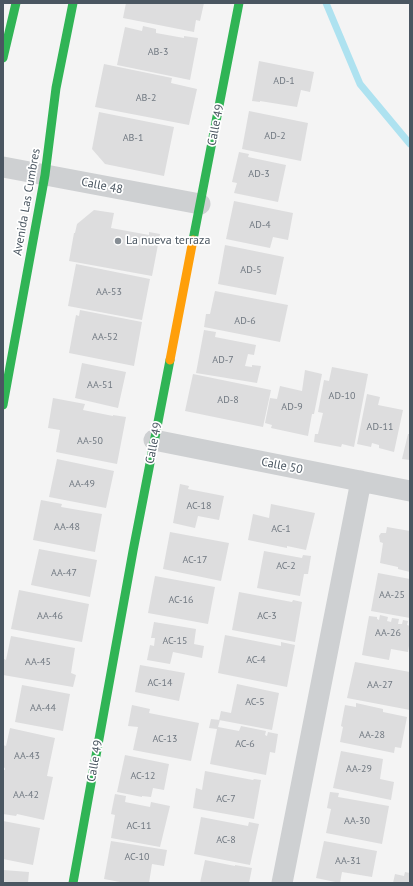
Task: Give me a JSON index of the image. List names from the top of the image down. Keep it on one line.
{"streets":{"street":["Calle 49","Calle 48","Avenida Las Cumbres","Calle 50"]},"crossings":[["Calle 49","Calle 48"],["Calle 49","Calle 50"],["Calle 48","Avenida Las Cumbres"]],"places":["La nueva terraza"],"house_numbers":["AB-3","AD-1","AB-2","AD-2","AB-1","AD-3","AD-4","AD-5","AA-53","AD-6","AA-52","AD-7","AA-51","AD-10","AD-8","AD-9","AD-11","AA-50","AA-49","AC-18","AA-48","AC-1","AC-17","AC-2","AA-47","AA-25","AC-16","AA-46","AC-3","AA-26","AC-15","AC-4","AA-45","AC-14","AA-27","AC-5","AA-44","AA-28","AC-13","AC-6","AA-43","AA-29","AC-12","AA-42","AC-7","AA-30","AC-11","AC-8","AC-10","AA-31"]}
